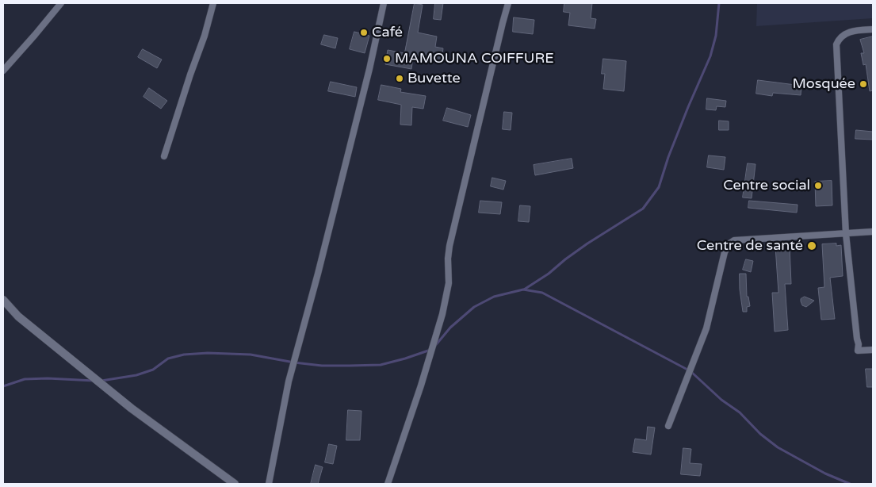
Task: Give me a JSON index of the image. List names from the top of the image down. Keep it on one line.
{"places":["Café","MAMOUNA COIFFURE","Buvette","Mosquée","Centre social","Centre de santé"]}
